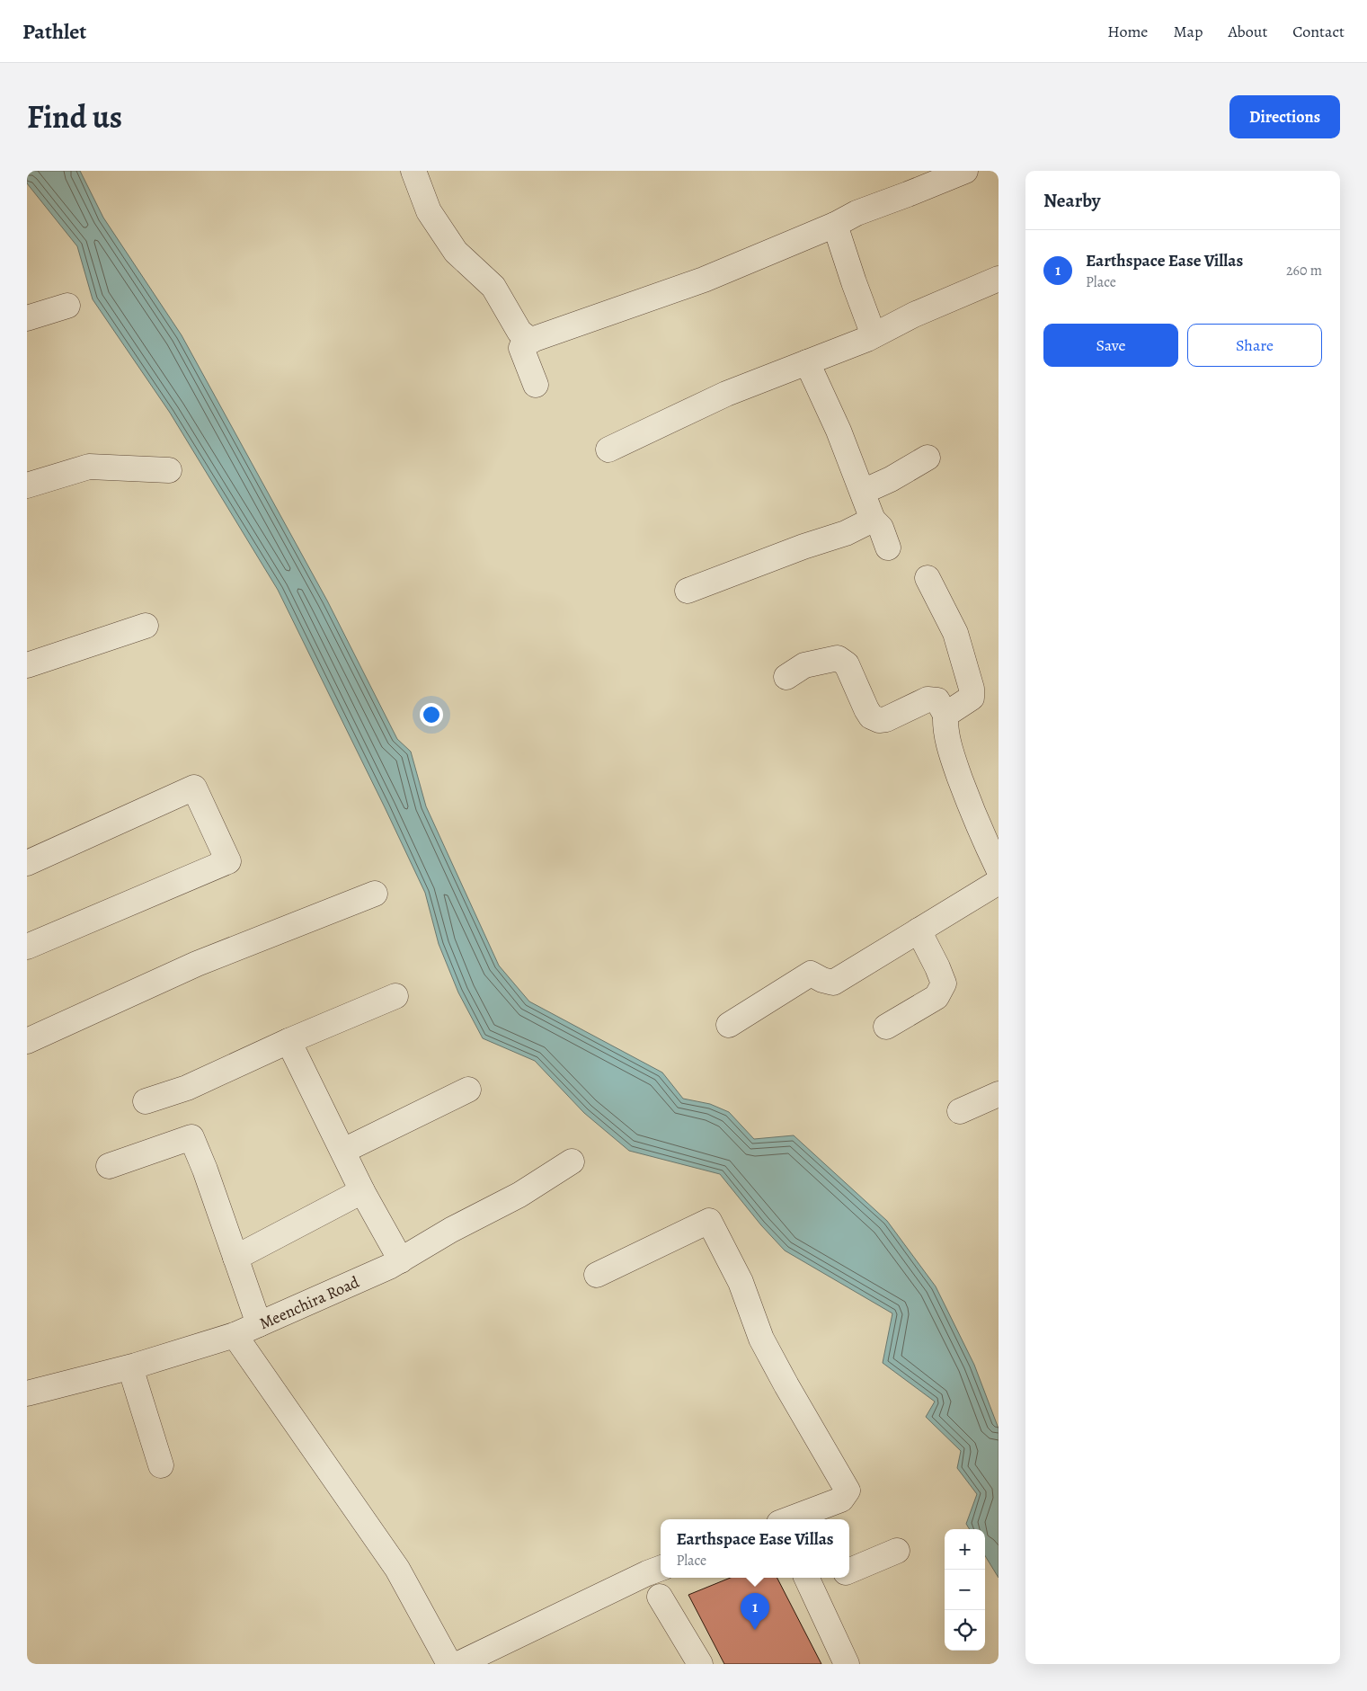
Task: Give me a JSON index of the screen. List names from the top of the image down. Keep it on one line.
{"streets":{"street":["Meenchira Road"]},"page":{"header":"Pathlet","nav":["Home","Map","About","Contact"],"title":"Find us","buttons":["Directions",["Save","Share"]],"heading":"Nearby","list":[{"mark":"1","name":"Earthspace Ease Villas","note":"Place","value":"260 m"}],"popup":["Earthspace Ease Villas","Place"],"map_buttons":["+","−"],"pins":"1"}}
